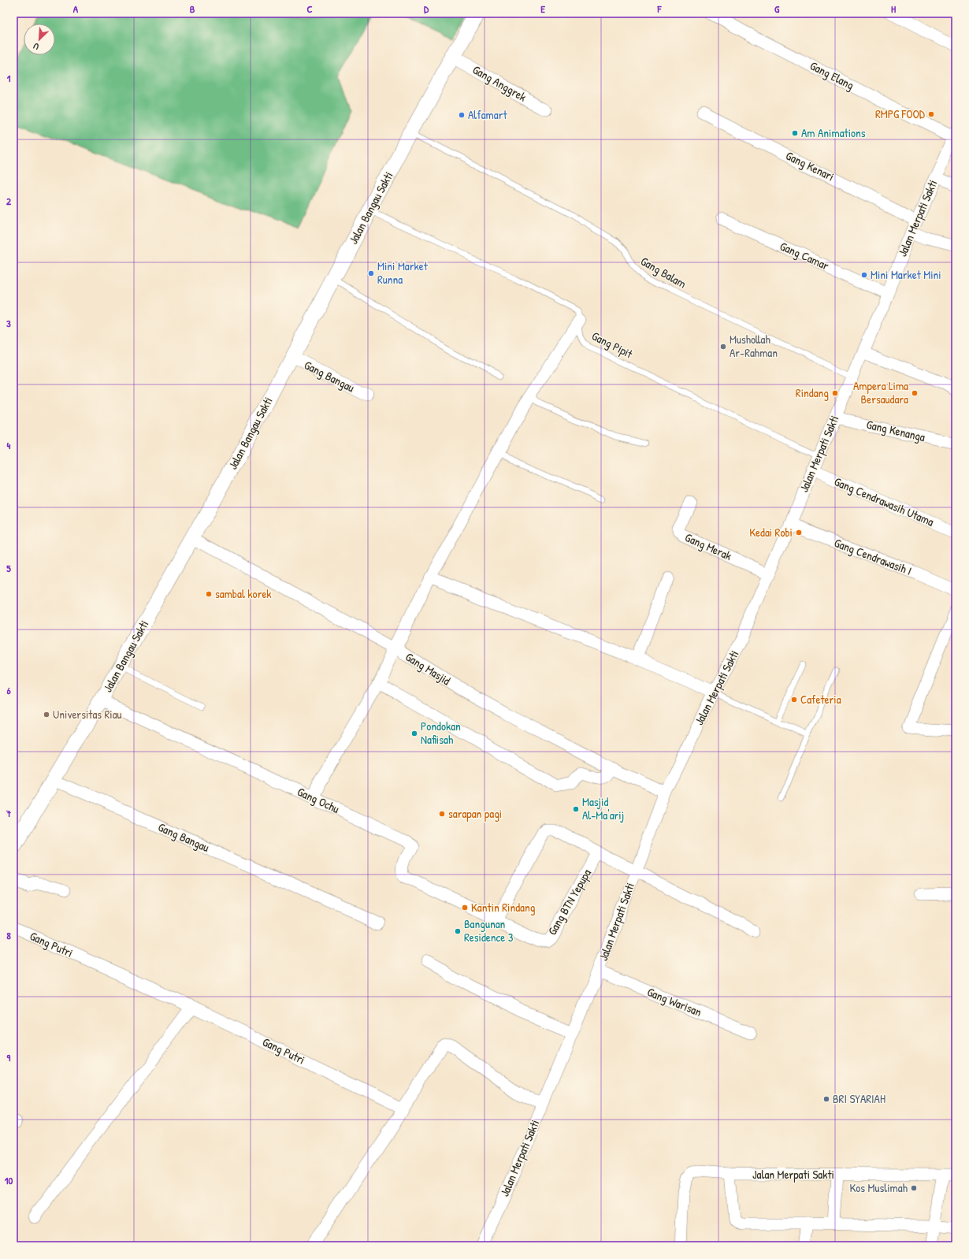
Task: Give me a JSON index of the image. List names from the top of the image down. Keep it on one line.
{"streets":{"street":["Gang Elang","Gang Anggrek","Gang Kenari","Jalan Bangau Sakti","Jalan Merpati Sakti","Gang Camar","Gang Bangau","Gang Kenanga","Gang Cendrawasih Utama","Gang Merak","Gang Cendrawasih I","Gang Masjid","Gang Ochu","Gang BTN Yepupa","Gang Putri","Gang Warisan"],"lane":["Gang Balam","Gang Pipit"]},"crossings":[["Gang Elang","Jalan Merpati Sakti"],["Gang Anggrek","Jalan Bangau Sakti"],["Gang Kenari","Jalan Merpati Sakti"],["Jalan Bangau Sakti","Gang Balam"],["Jalan Bangau Sakti","Gang Pipit"],["Jalan Bangau Sakti","Gang Bangau"],["Jalan Bangau Sakti","Gang Masjid"],["Jalan Bangau Sakti","Gang Ochu"],["Jalan Merpati Sakti","Gang Camar"],["Jalan Merpati Sakti","Gang Balam"],["Jalan Merpati Sakti","Gang Pipit"],["Jalan Merpati Sakti","Gang Kenanga"],["Jalan Merpati Sakti","Gang Cendrawasih Utama"],["Jalan Merpati Sakti","Gang Merak"],["Jalan Merpati Sakti","Gang Cendrawasih I"],["Jalan Merpati Sakti","Gang Masjid"],["Jalan Merpati Sakti","Gang Warisan"],["Gang Ochu","Gang BTN Yepupa"]],"places":["RMPG FOOD","Alfamart","Am Animations","Mini Market Runna","Mini Market Mini","Mushollah Ar-Rahman","Rindang","Ampera Lima Bersaudara","Kedai Robi","sambal korek","Cafeteria","Universitas Riau","Pondokan Nafiisah","Masjid Al-Ma'arij","sarapan pagi","Kantin Rindang","Bangunan Residence 3","BRI SYARIAH","Kos Muslimah"],"north":"bottom left","grid":{"columns":["A","B","C","D","E","F","G","H"],"rows":["1","2","3","4","5","6","7","8","9","10"]}}
